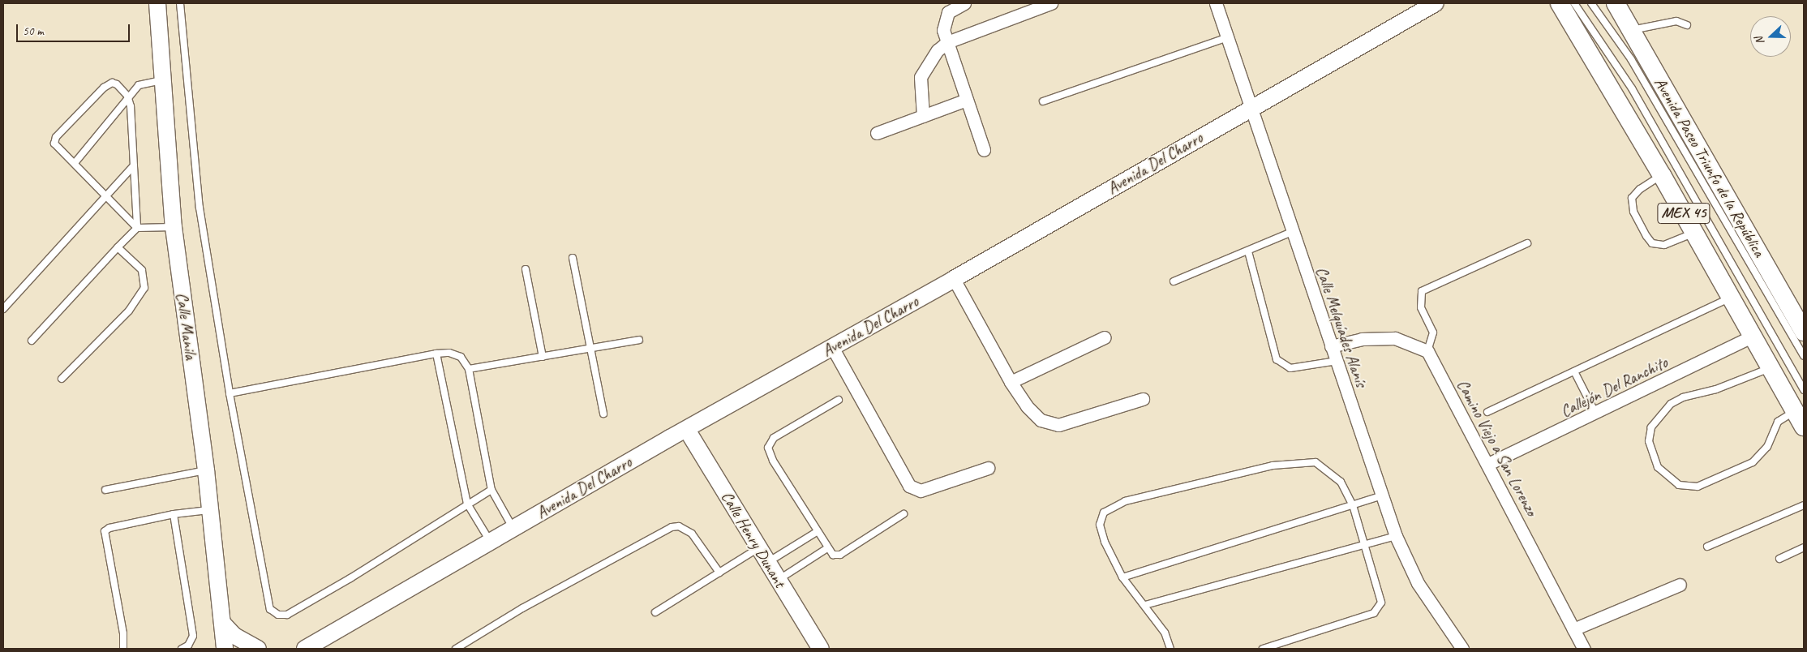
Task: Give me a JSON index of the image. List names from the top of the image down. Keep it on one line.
{"streets":{"main road":["Avenida Paseo Triunfo de la República","MEX 45"],"street":["Avenida Del Charro","Calle Manila","Calle Melquíades Alanís","Callejón Del Ranchito","Camino Viejo a San Lorenzo","Calle Henry Dunant"]},"crossings":[["Avenida Del Charro","Calle Melquíades Alanís"],["Avenida Del Charro","Calle Henry Dunant"],["MEX 45","Callejón Del Ranchito"],["Callejón Del Ranchito","Camino Viejo a San Lorenzo"]],"scale_bar":"50 m","north":"left"}
